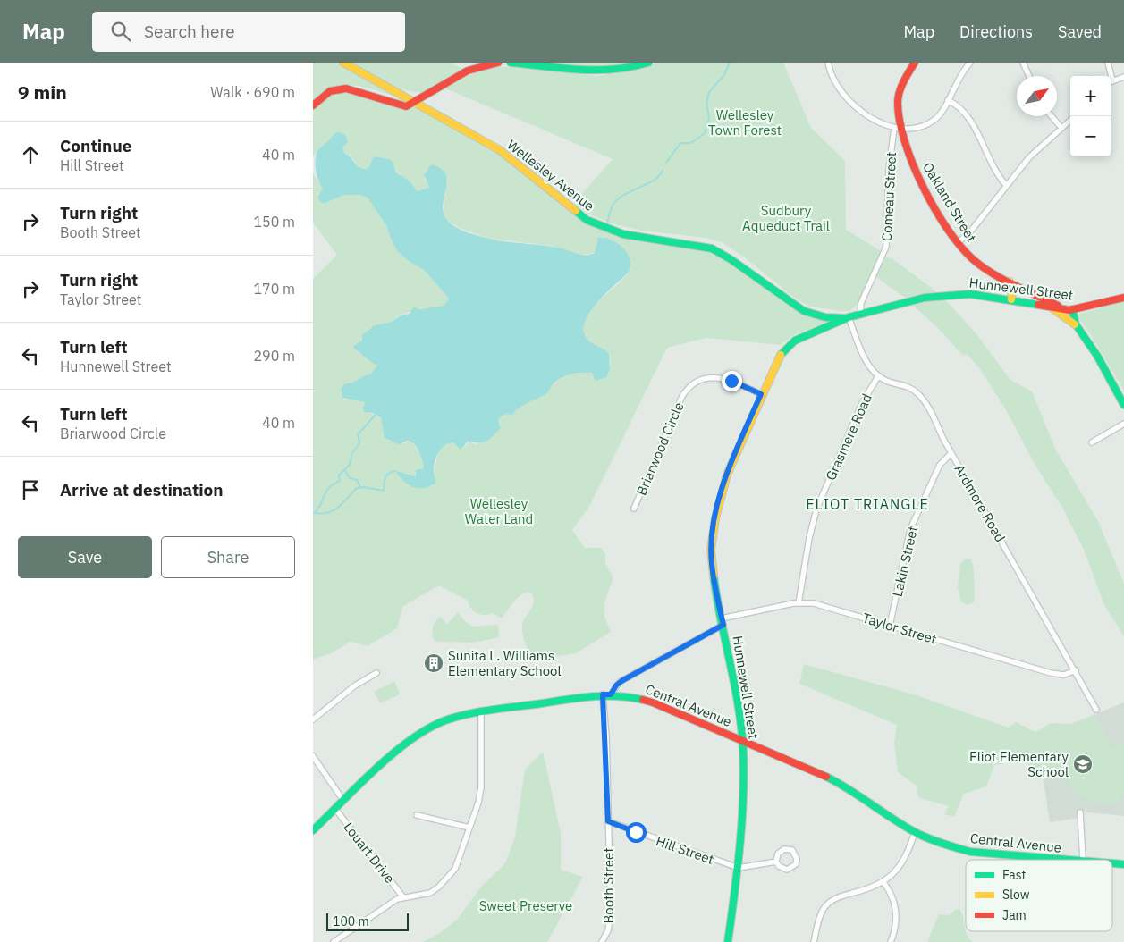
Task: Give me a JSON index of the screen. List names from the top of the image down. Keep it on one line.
{"streets":{"main road":["Wellesley Avenue","Oakland Street","Hunnewell Street","Central Avenue"],"street":["Comeau Street","Grasmere Road","Briarwood Circle","Ardmore Road","Lakin Street","Taylor Street","Hill Street","Louart Drive","Booth Street"]},"crossings":[["Wellesley Avenue","Hunnewell Street"],["Comeau Street","Hunnewell Street"],["Oakland Street","Hunnewell Street"],["Hunnewell Street","Briarwood Circle"],["Hunnewell Street","Taylor Street"],["Hunnewell Street","Central Avenue"],["Hunnewell Street","Hill Street"],["Grasmere Road","Ardmore Road"],["Grasmere Road","Taylor Street"],["Ardmore Road","Lakin Street"],["Ardmore Road","Taylor Street"],["Lakin Street","Taylor Street"],["Taylor Street","Central Avenue"],["Central Avenue","Louart Drive"],["Central Avenue","Booth Street"],["Hill Street","Booth Street"]],"districts":["ELIOT TRIANGLE"],"parks":["Wellesley Town Forest","Sudbury Aqueduct Trail","Wellesley Water Land","Sweet Preserve"],"places":{"building":["Sunita L. Williams Elementary School"],"school or university":["Eliot Elementary School"]},"legend":["Fast","Slow","Jam"],"scale_bar":"100 m","north":"top right","page":{"header":"Map","search":"Search here","nav":["Map","Directions","Saved"],"heading":["9 min","Walk · 690 m"],"map_buttons":["+","−"],"list":[["Continue","Hill Street","40 m"],["Turn right","Booth Street","150 m"],["Turn right","Taylor Street","170 m"],["Turn left","Hunnewell Street","290 m"],["Turn left","Briarwood Circle","40 m"],"Arrive at destination"],"buttons":["Save","Share"],"scale":"100 m"}}
